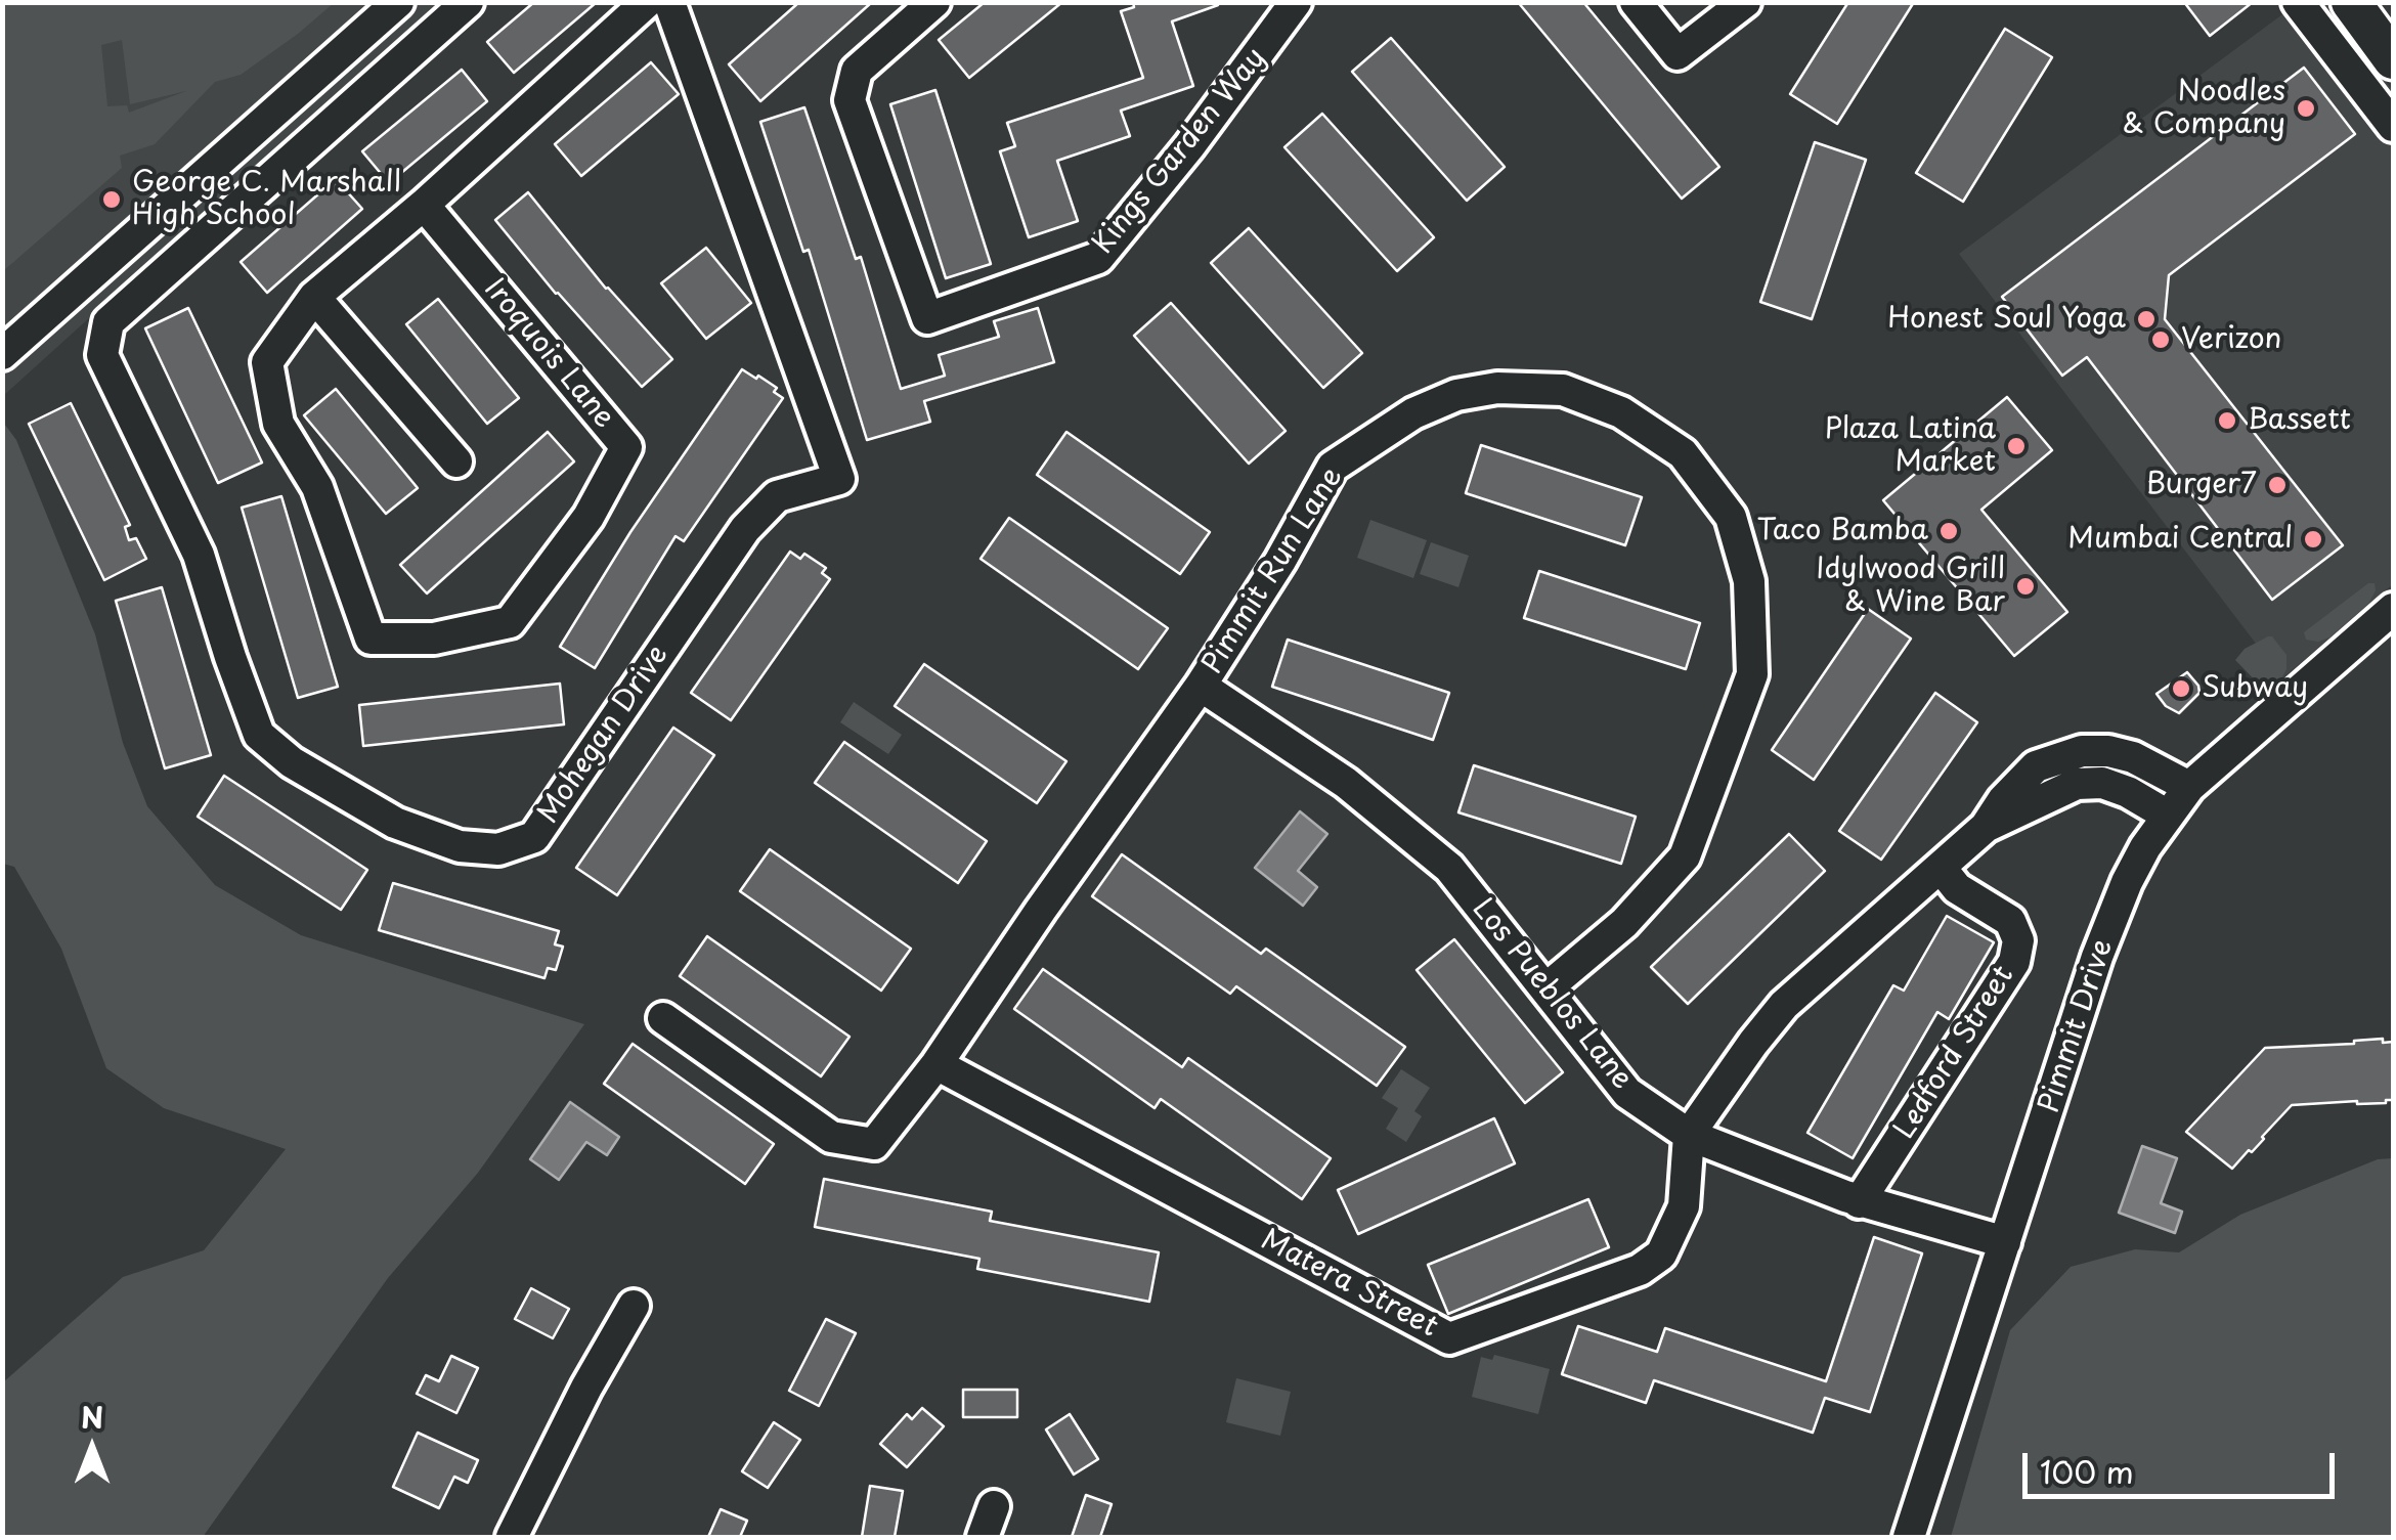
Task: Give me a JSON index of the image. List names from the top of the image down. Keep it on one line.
{"streets":{"street":["Kings Garden Way","Iroquois Lane","Pimmit Run Lane","Mohegan Drive","Los Pueblos Lane","Pimmit Drive","Ledford Street","Matera Street"]},"crossings":[["Pimmit Run Lane","Los Pueblos Lane"],["Pimmit Run Lane","Matera Street"],["Los Pueblos Lane","Pimmit Drive"],["Los Pueblos Lane","Ledford Street"],["Los Pueblos Lane","Matera Street"]],"places":["Noodles & Company","George C. Marshall High School","Honest Soul Yoga","Verizon","Bassett","Plaza Latina Market","Burger7","Taco Bamba","Mumbai Central","Idylwood Grill & Wine Bar","Subway"],"scale_bar":"100 m","north":"top"}
